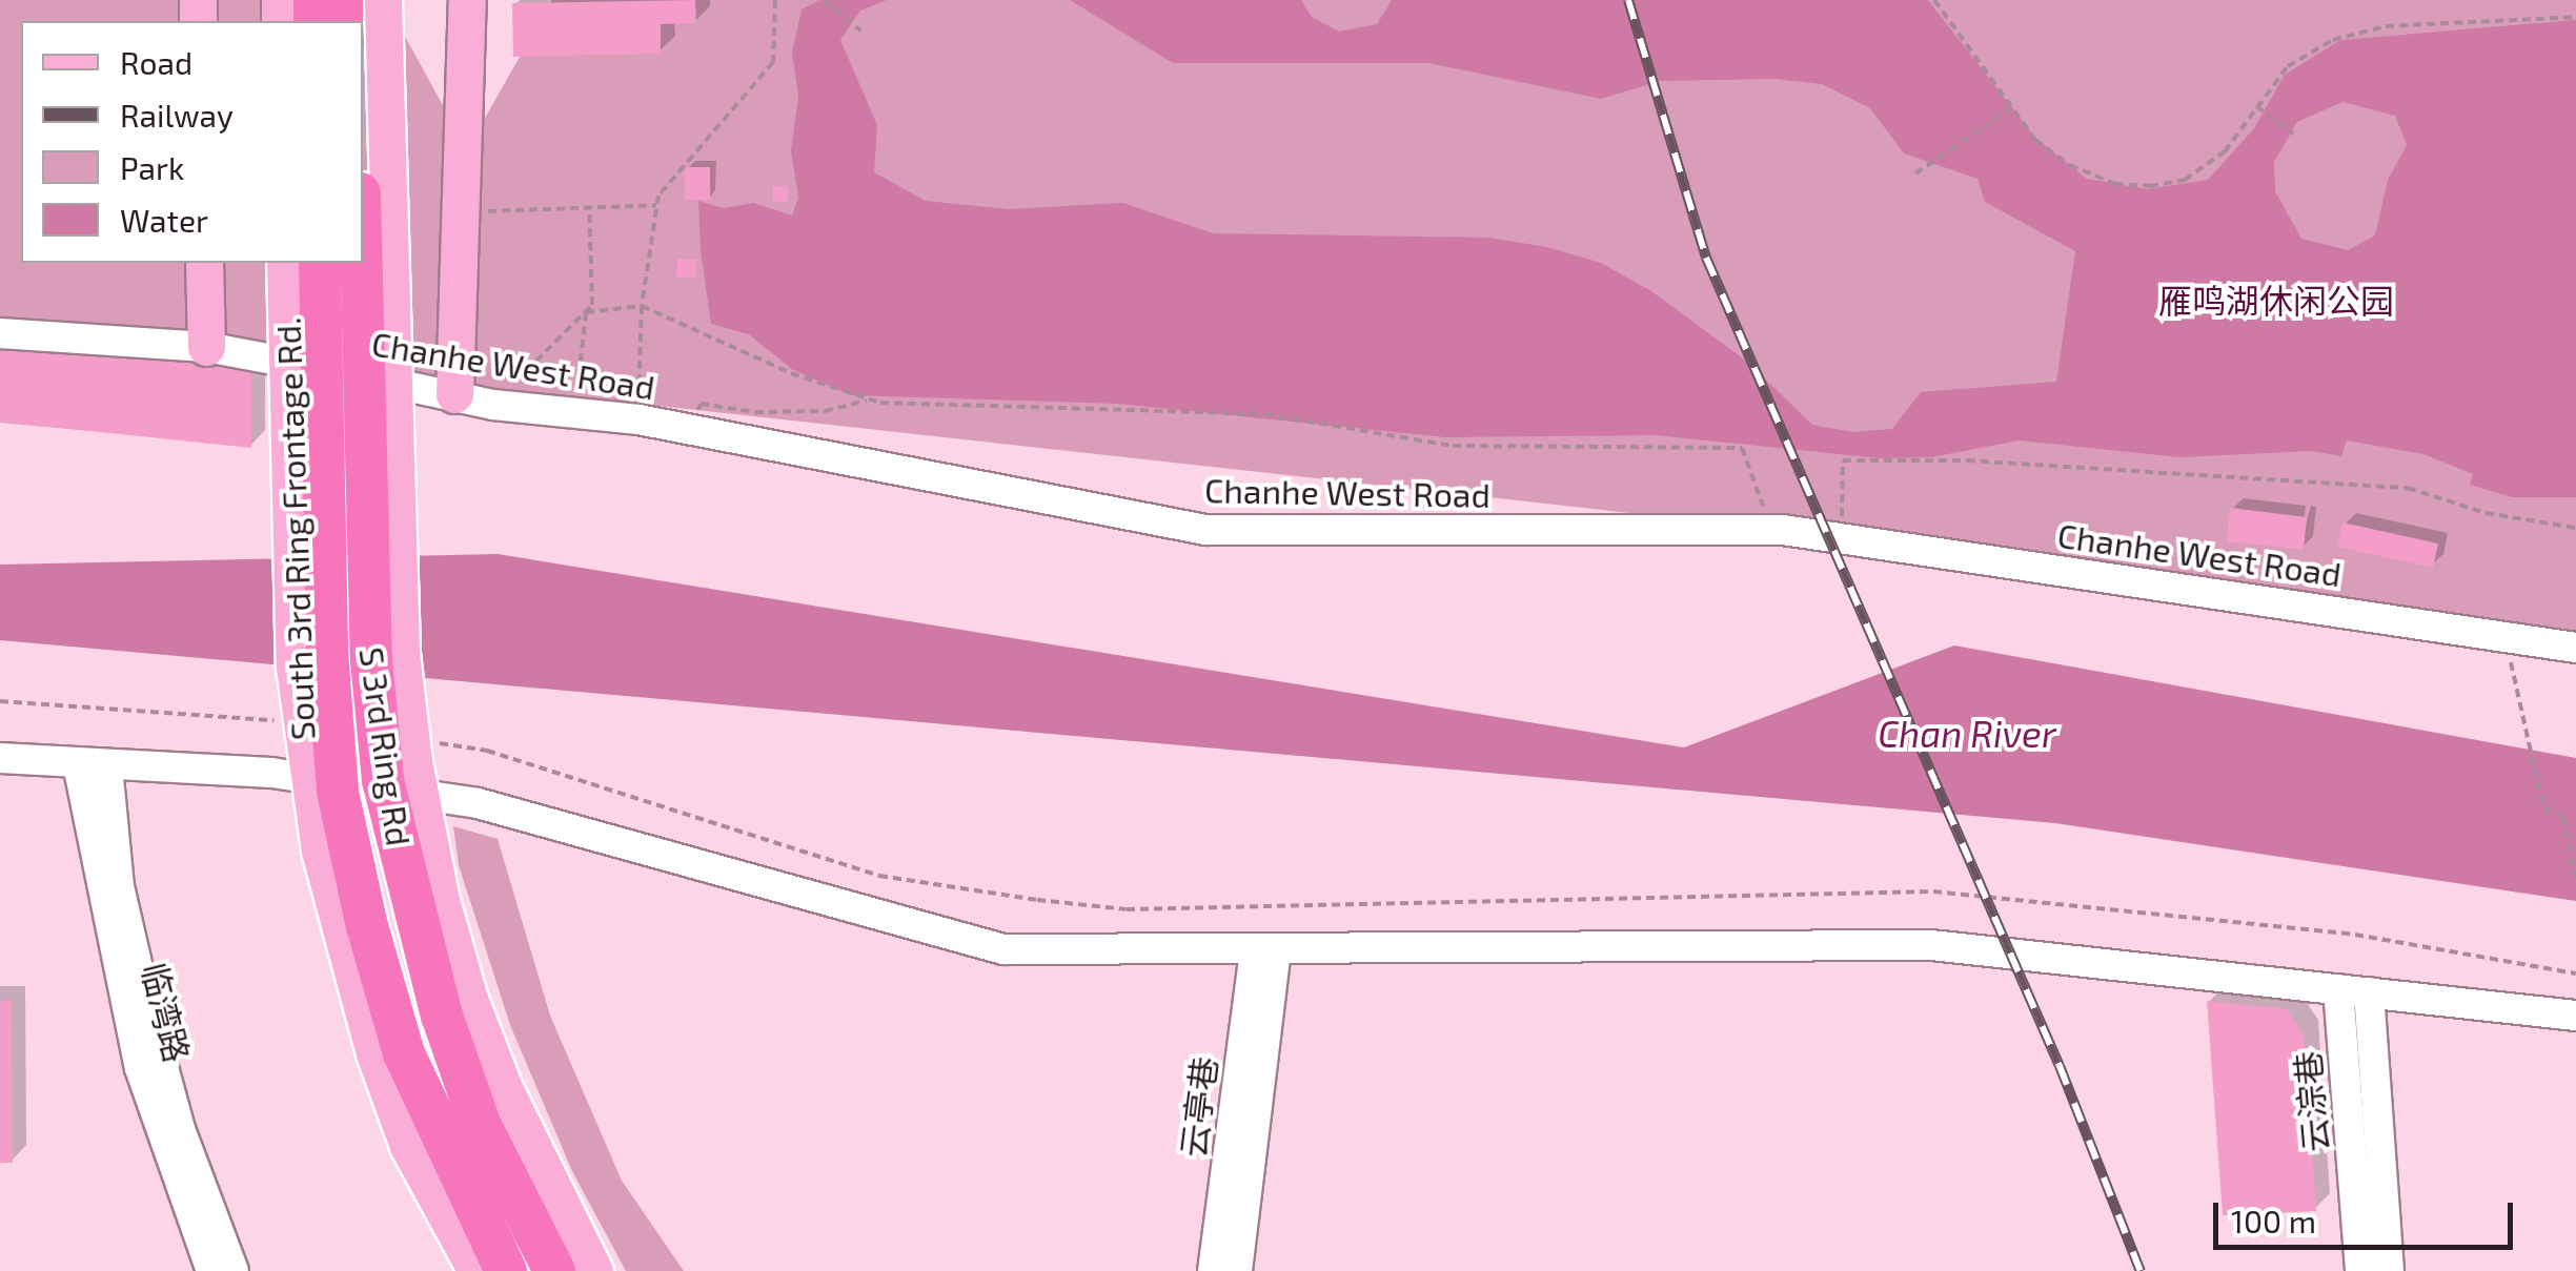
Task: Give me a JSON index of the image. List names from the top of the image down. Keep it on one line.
{"streets":{"highway":["S 3rd Ring Rd"],"main road":["South 3rd Ring Frontage Rd."],"street":["Chanhe West Road","临湾路","云淙巷","云亭巷"]},"water":["Chan River"],"parks":["雁鸣湖休闲公园"],"legend":["Road","Railway","Park","Water"],"scale_bar":"100 m"}
